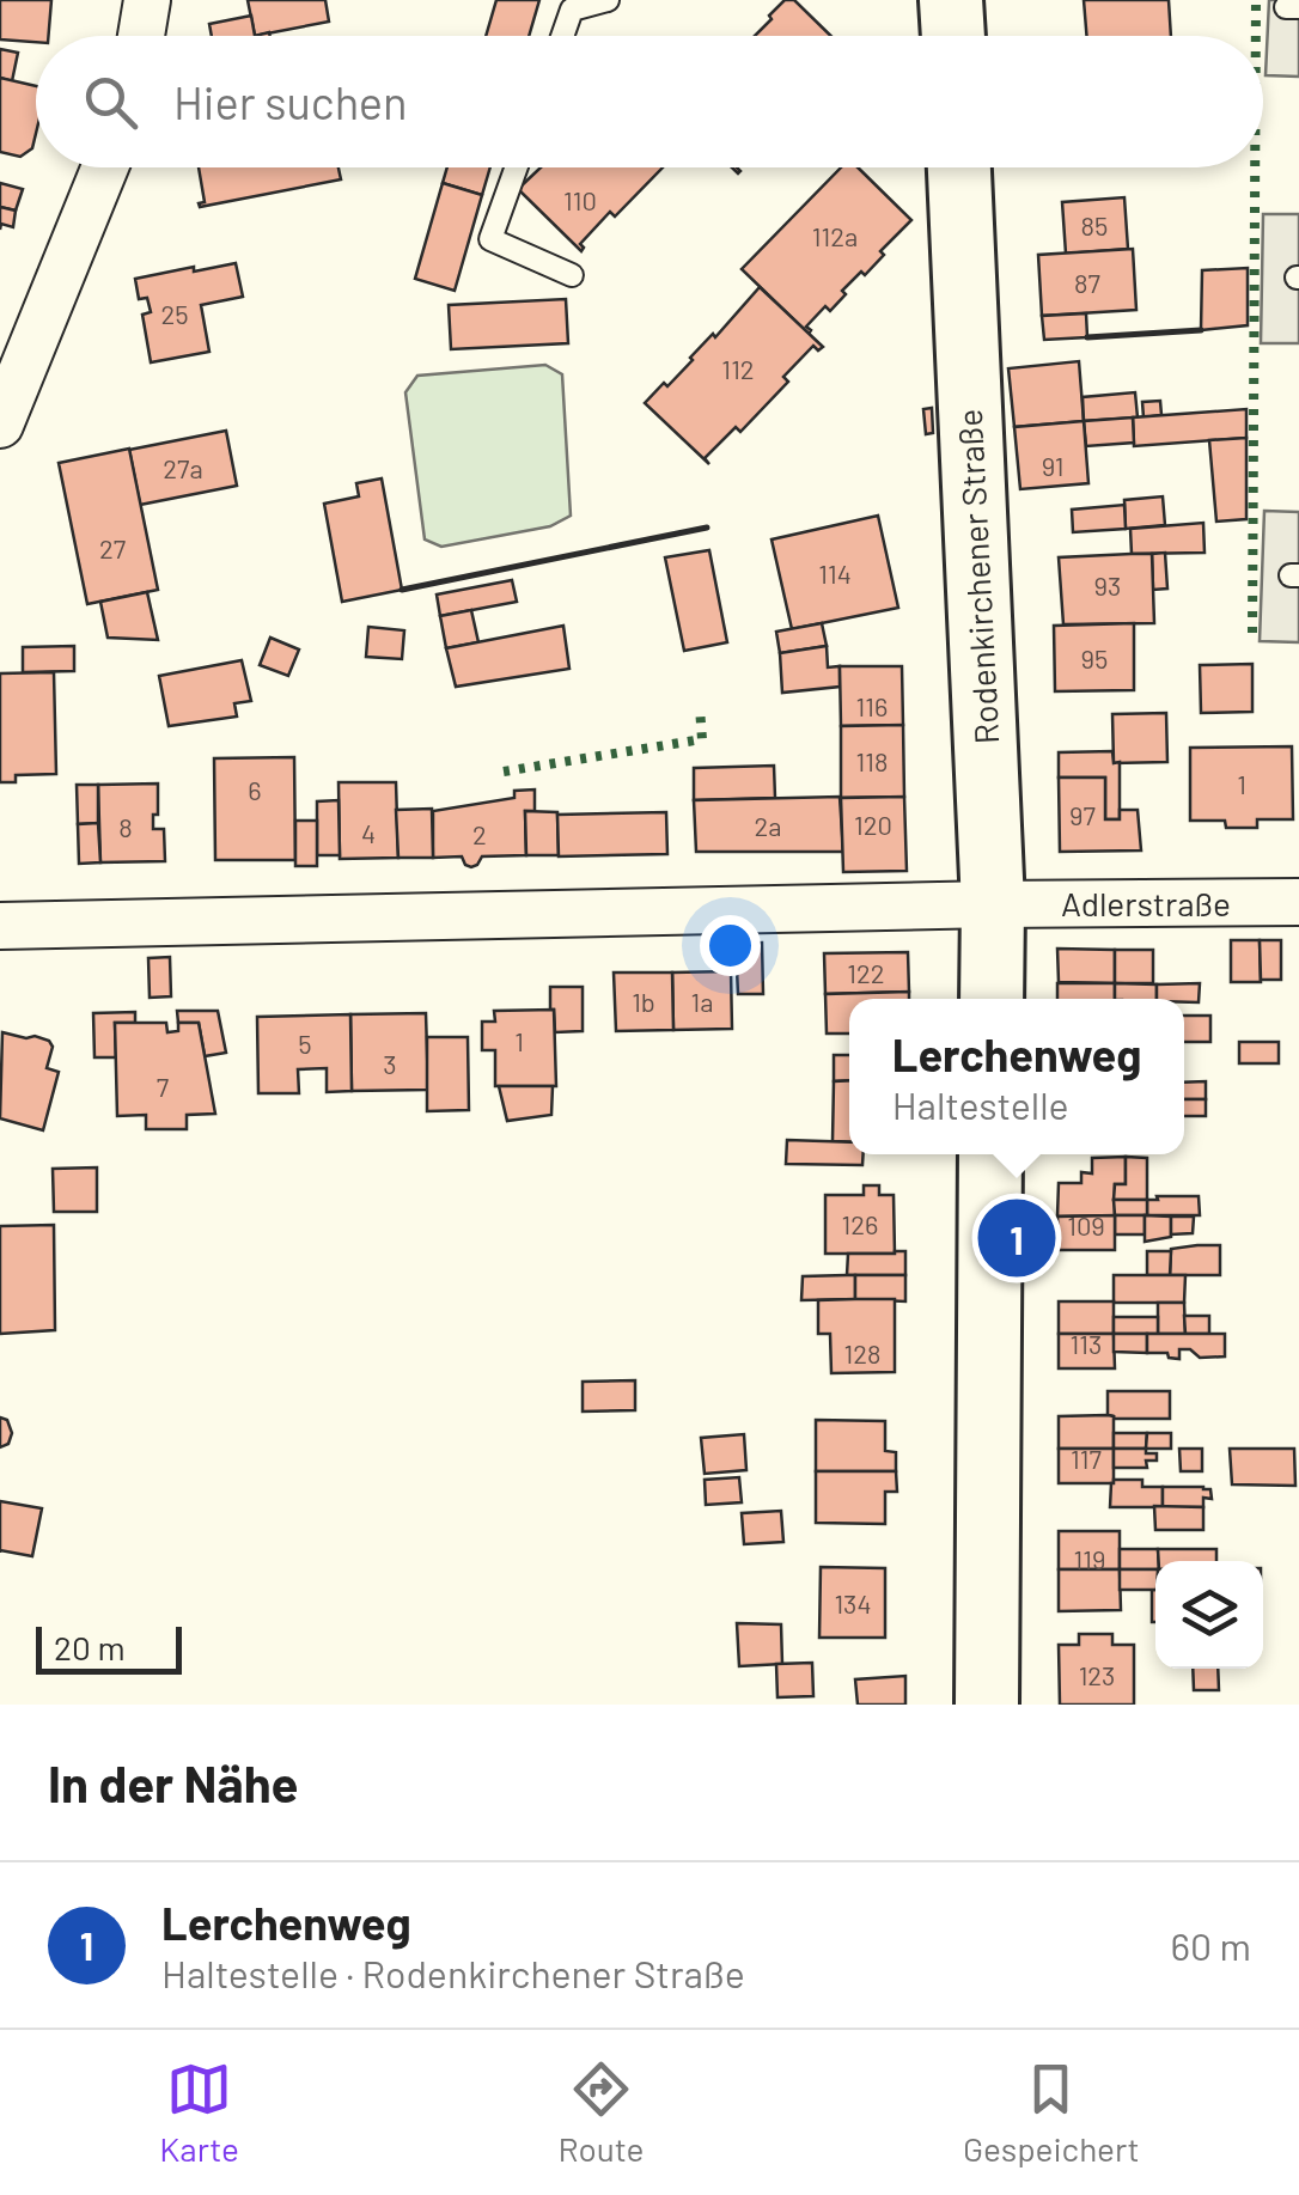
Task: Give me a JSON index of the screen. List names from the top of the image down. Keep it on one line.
{"streets":{"main road":["Rodenkirchener Straße"],"street":["Adlerstraße"]},"crossings":[["Rodenkirchener Straße","Adlerstraße"]],"house_numbers":["110","85","112a","87","25","112","91","27a","27","114","93","95","116","118","1","6","97","120","2a","8","4","2","122","1b","1a","1","5","3","7","126","109","113","128","117","119","134","123"],"scale_bar":"20 m","page":{"search":"Hier suchen","popup":["Lerchenweg","Haltestelle"],"pins":"1","scale":"20 m","heading":"In der Nähe","list":[{"mark":"1","name":"Lerchenweg","note":"Haltestelle · Rodenkirchener Straße","value":"60 m"}],"nav":["Karte","Route","Gespeichert"]}}
